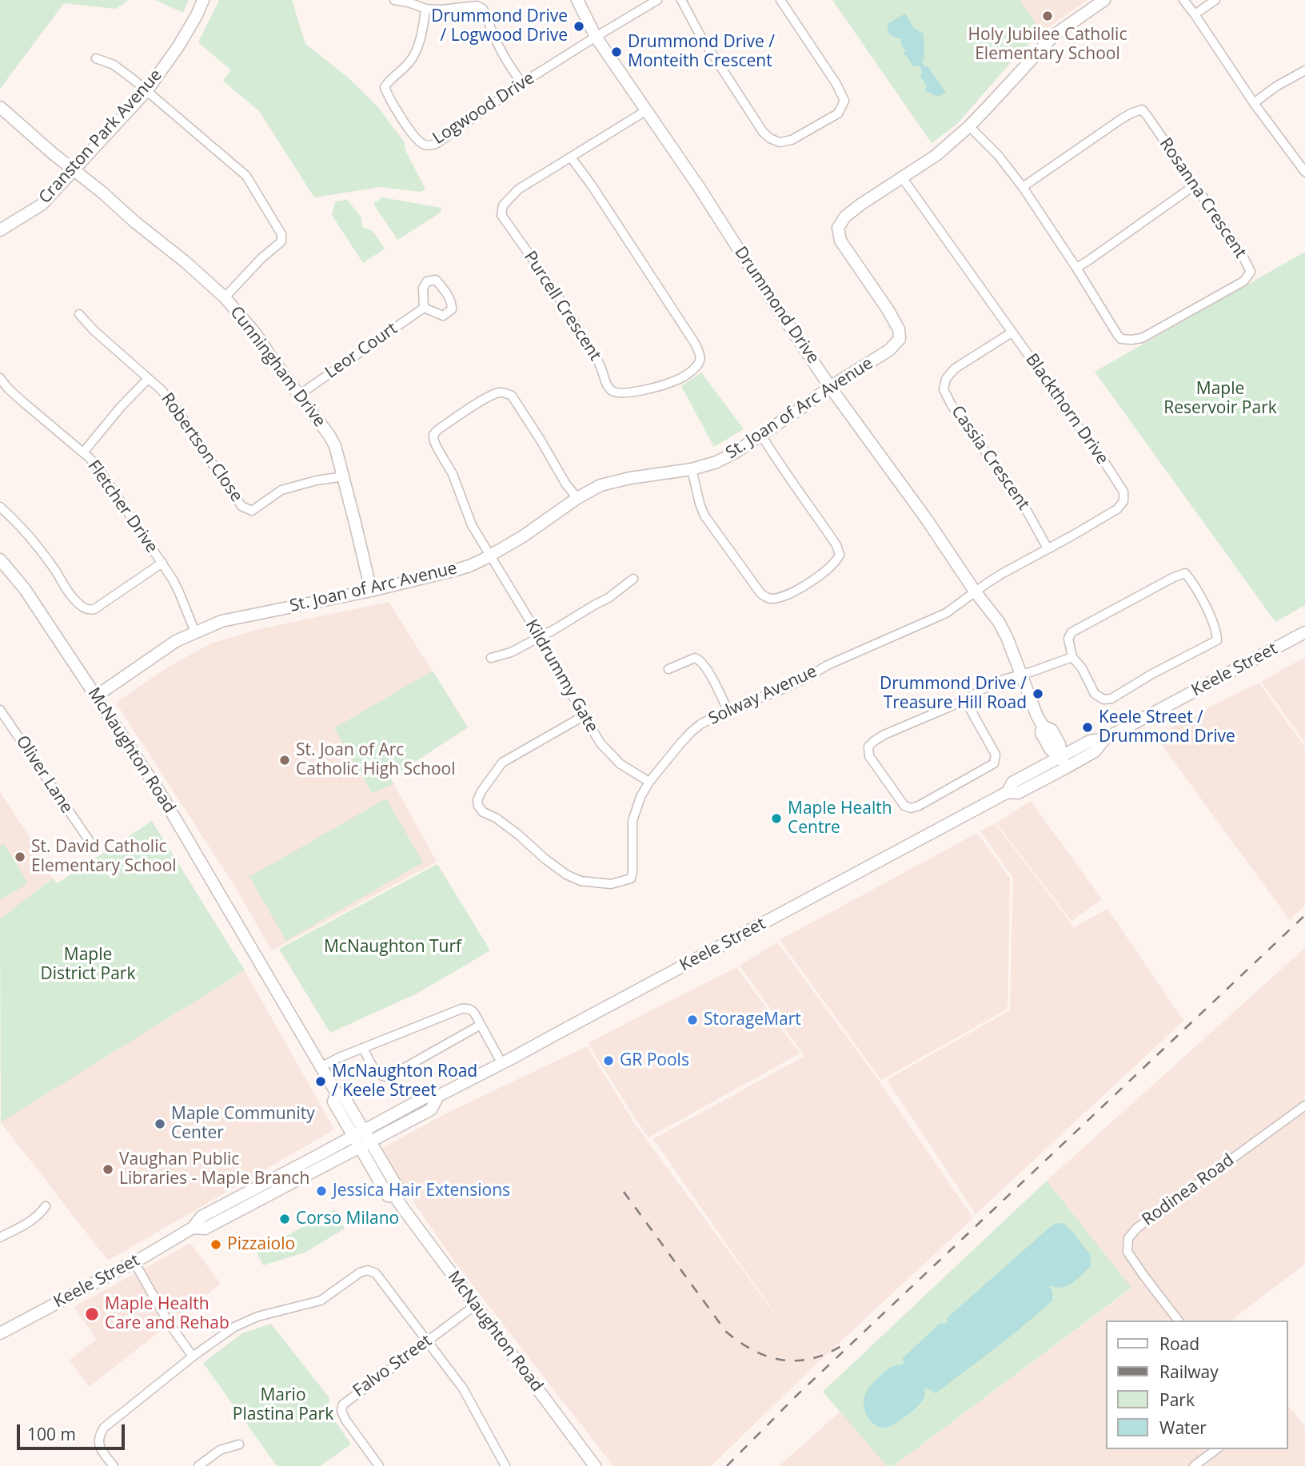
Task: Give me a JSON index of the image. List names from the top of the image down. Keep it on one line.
{"streets":{"street":["Logwood Drive","Cranston Park Avenue","Rosanna Crescent","Drummond Drive","Purcell Crescent","Leor Court","Cunningham Drive","St. Joan of Arc Avenue","Blackthorn Drive","Robertson Close","Cassia Crescent","Fletcher Drive","Keele Street","Kildrummy Gate","Solway Avenue","McNaughton Road","Oliver Lane","Rodinea Road","Falvo Street"]},"crossings":[["Logwood Drive","Drummond Drive"],["Cranston Park Avenue","Cunningham Drive"],["Rosanna Crescent","St. Joan of Arc Avenue"],["Drummond Drive","Purcell Crescent"],["Drummond Drive","St. Joan of Arc Avenue"],["Drummond Drive","Blackthorn Drive"],["Drummond Drive","Keele Street"],["Drummond Drive","Solway Avenue"],["Leor Court","Cunningham Drive"],["Cunningham Drive","St. Joan of Arc Avenue"],["Cunningham Drive","Robertson Close"],["St. Joan of Arc Avenue","Blackthorn Drive"],["St. Joan of Arc Avenue","Fletcher Drive"],["St. Joan of Arc Avenue","Kildrummy Gate"],["St. Joan of Arc Avenue","McNaughton Road"],["Blackthorn Drive","Cassia Crescent"],["Blackthorn Drive","Solway Avenue"],["Keele Street","McNaughton Road"],["Kildrummy Gate","Solway Avenue"],["McNaughton Road","Falvo Street"]],"parks":["Maple Reservoir Park","McNaughton Turf","Maple District Park","Mario Plastina Park"],"places":["Holy Jubilee Catholic Elementary School","Drummond Drive / Logwood Drive","Drummond Drive / Monteith Crescent","Drummond Drive / Treasure Hill Road","Keele Street / Drummond Drive","St. Joan of Arc Catholic High School","Maple Health Centre","St. David Catholic Elementary School","StorageMart","GR Pools","McNaughton Road / Keele Street","Maple Community Center","Vaughan Public Libraries - Maple Branch","Jessica Hair Extensions","Corso Milano","Pizzaiolo","Maple Health Care and Rehab"],"legend":["Road","Railway","Park","Water"],"scale_bar":"100 m"}
